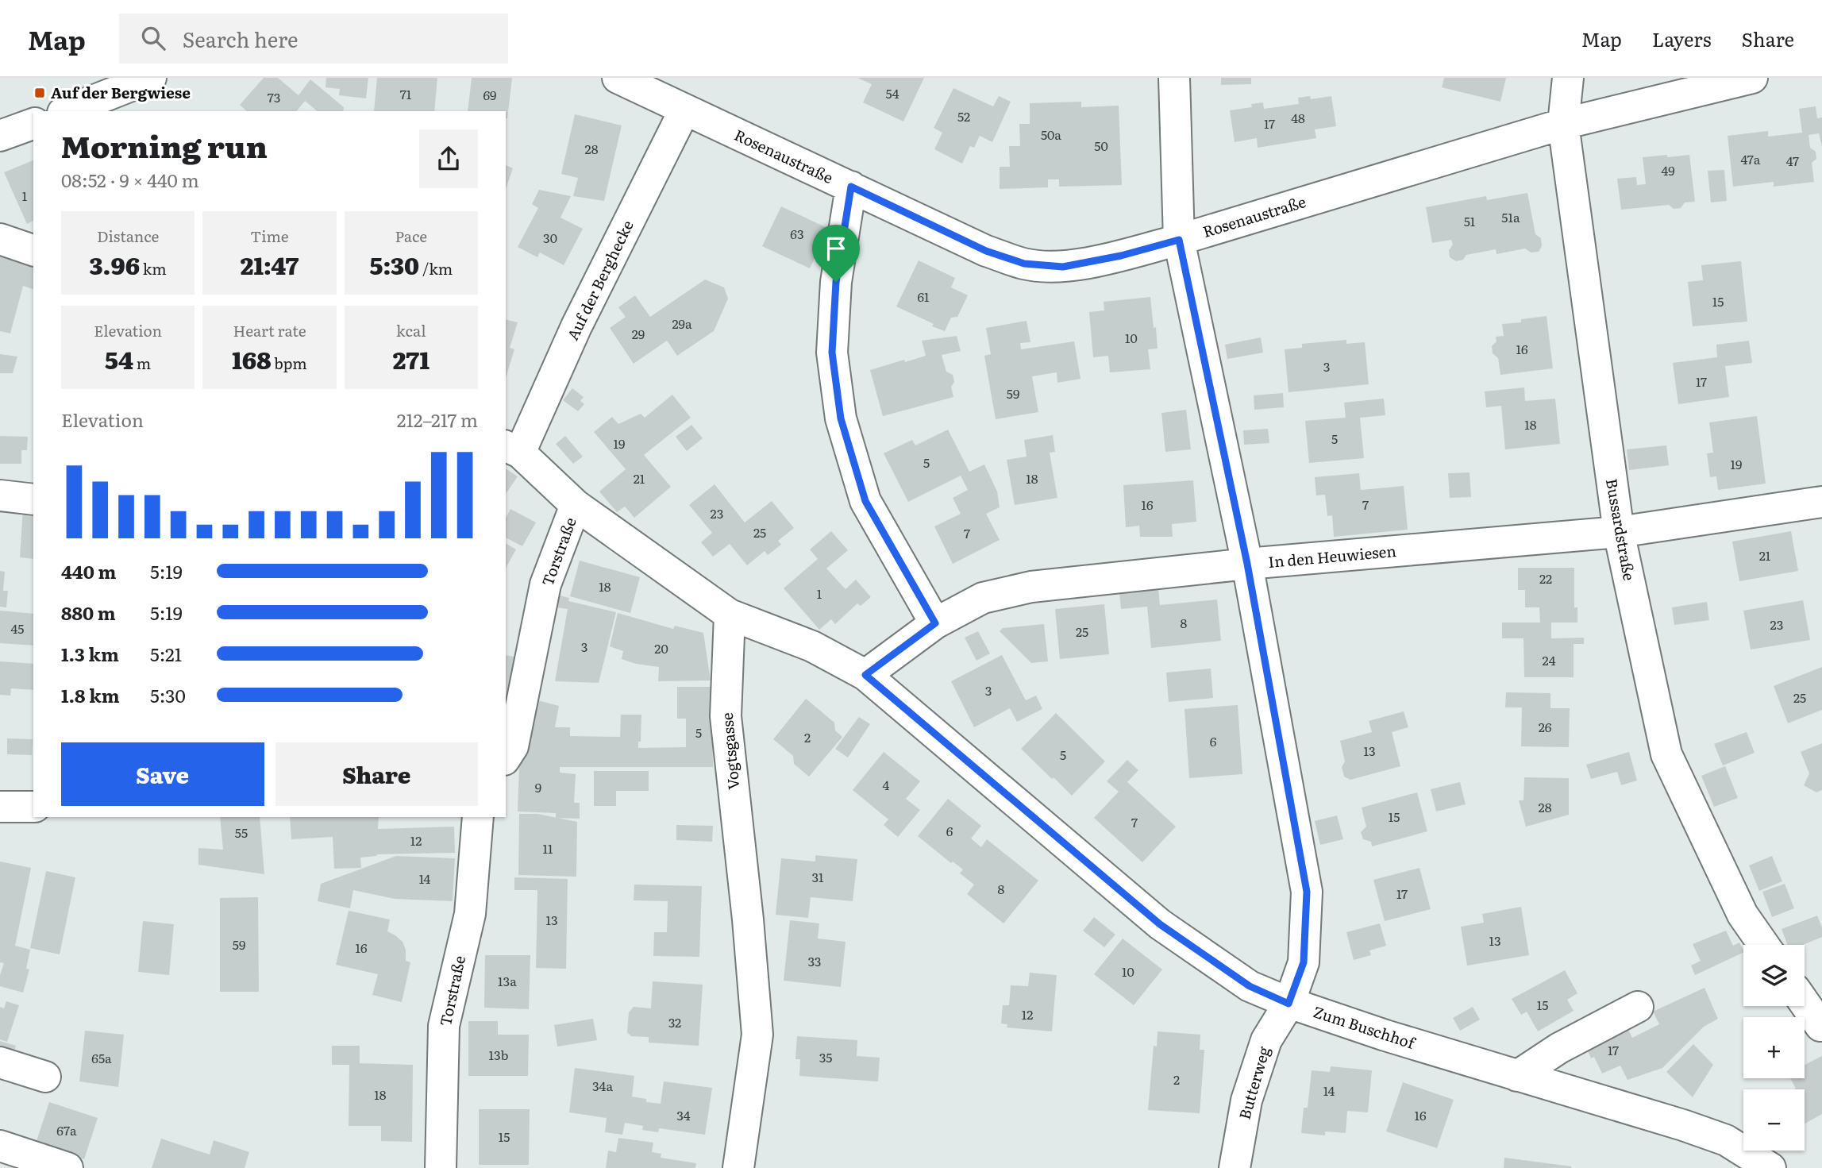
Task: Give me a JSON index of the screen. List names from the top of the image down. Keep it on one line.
{"streets":{"street":["Rosenaustraße","Auf der Berghecke","Bussardstraße","Torstraße","In den Heuwiesen","Vogtsgasse","Zum Buschhof","Butterweg"]},"crossings":[["Rosenaustraße","Auf der Berghecke"],["Rosenaustraße","Bussardstraße"],["Rosenaustraße","Butterweg"],["Bussardstraße","In den Heuwiesen"],["In den Heuwiesen","Zum Buschhof"],["In den Heuwiesen","Butterweg"],["Vogtsgasse","Zum Buschhof"],["Zum Buschhof","Butterweg"]],"places":{"transit":["Auf der Bergwiese"]},"house_numbers":["54","71","69","73","52","48","17","50a","50","28","47a","47","49","1","51a","51","63","30","61","15","29a","29","10","16","3","17","59","18","5","19","5","19","21","18","16","7","23","25","7","21","22","18","1","8","23","45","25","3","20","24","3","25","26","5","2","6","13","5","4","9","28","15","7","6","55","12","11","31","14","8","17","13","13","59","16","33","10","13a","15","12","32","17","13b","35","65a","2","34a","14","18","34","16","67a","15"],"page":{"header":"Map","search":"Search here","nav":["Map","Layers","Share"],"heading":["Morning run","08:52 · 9 × 440 m"],"stats":[["Distance","3.96 km"],["Time","21:47"],["Pace","5:30 /km"],["Elevation","54 m"],["Heart rate","168 bpm"],["kcal","271"]],"chart":["Elevation","212–217 m"],"list":[{"name":"440 m","note":"5:19"},{"name":"880 m","note":"5:19"},{"name":"1.3 km","note":"5:21"},{"name":"1.8 km","note":"5:30"}],"buttons":["Save","Share"],"map_buttons":["+","−"]}}
